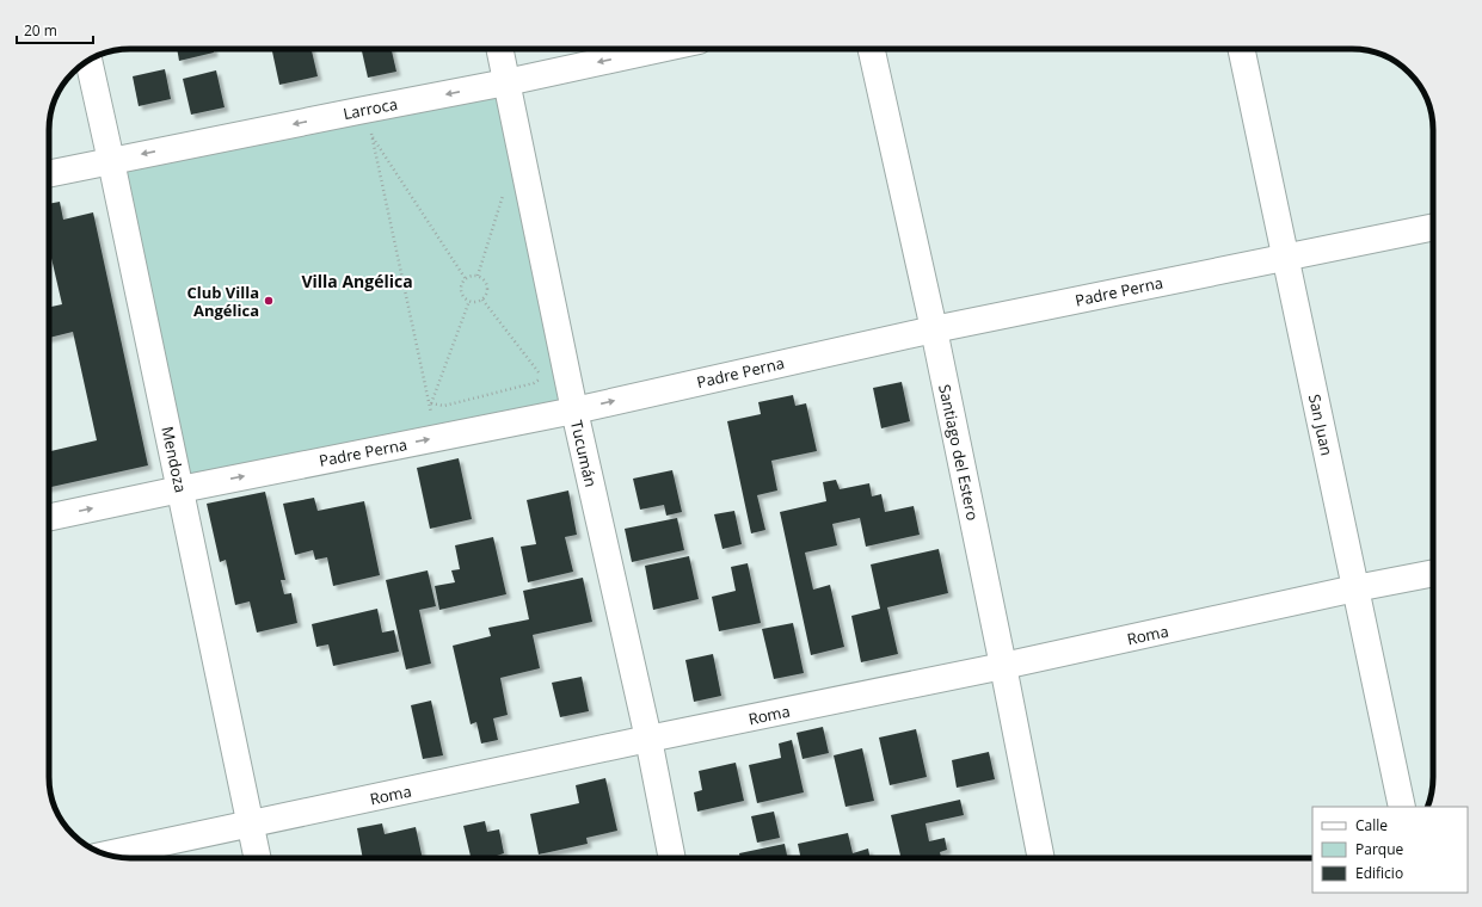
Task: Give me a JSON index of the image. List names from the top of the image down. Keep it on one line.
{"streets":{"street":["Larroca","Padre Perna","San Juan","Santiago del Estero","Tucumán","Mendoza","Roma"]},"crossings":[["Larroca","Tucumán"],["Larroca","Mendoza"],["Padre Perna","San Juan"],["Padre Perna","Santiago del Estero"],["Padre Perna","Tucumán"],["Padre Perna","Mendoza"],["San Juan","Roma"],["Santiago del Estero","Roma"],["Tucumán","Roma"],["Mendoza","Roma"]],"one_way":["Larroca","Padre Perna"],"districts":["Villa Angélica"],"places":["Club Villa Angélica"],"legend":["Calle","Parque","Edificio"],"scale_bar":"20 m"}
